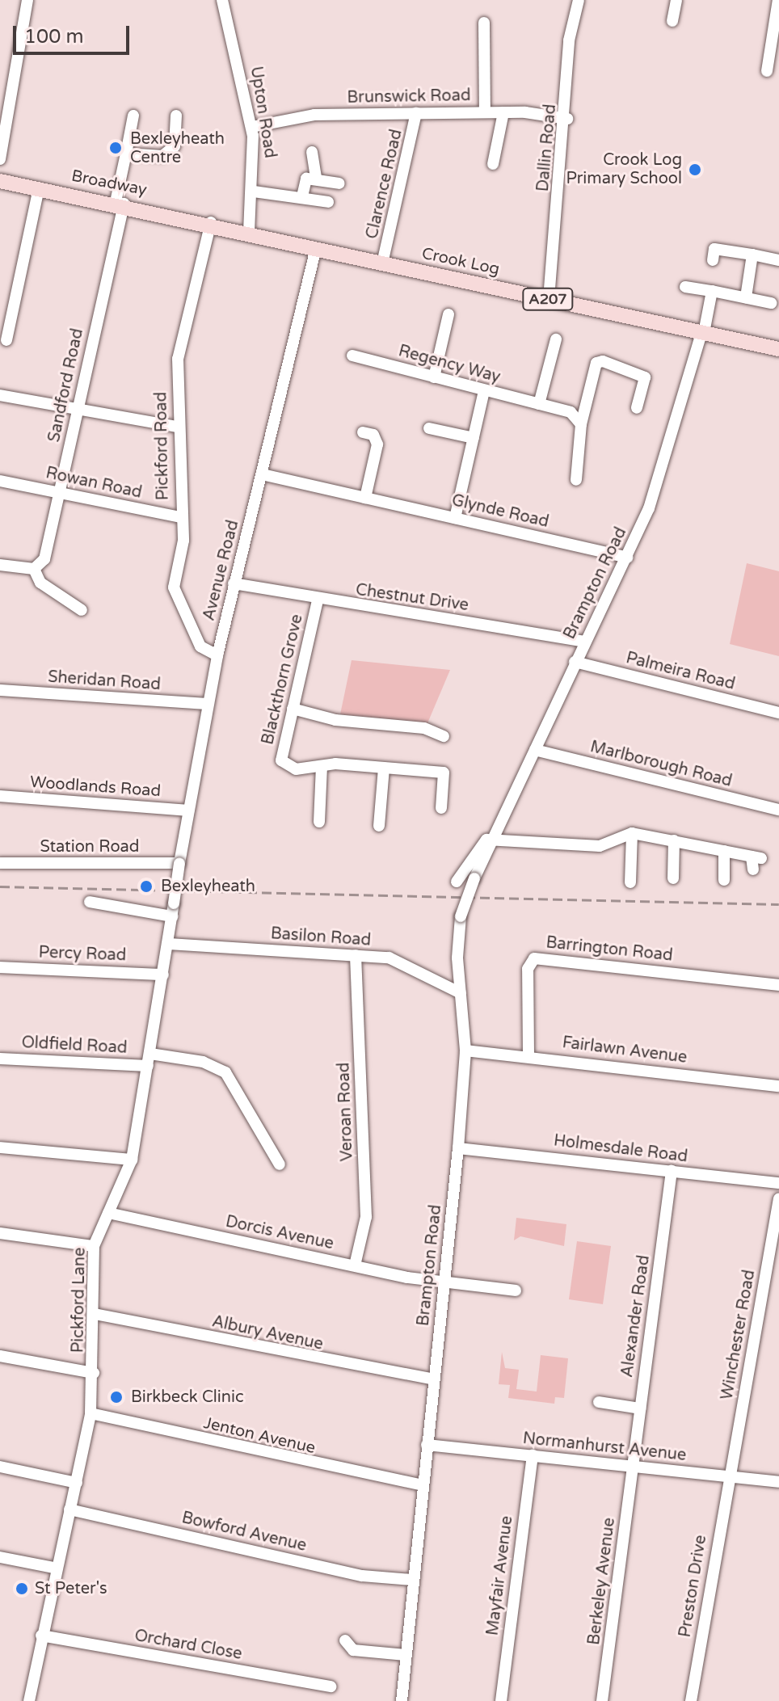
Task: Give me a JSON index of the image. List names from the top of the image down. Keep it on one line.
{"streets":{"main road":["Broadway","Crook Log","A207"],"street":["Brunswick Road","Upton Road","Dallin Road","Clarence Road","Regency Way","Sandford Road","Pickford Road","Rowan Road","Glynde Road","Avenue Road","Brampton Road","Chestnut Drive","Palmeira Road","Blackthorn Grove","Sheridan Road","Marlborough Road","Woodlands Road","Station Road","Basilon Road","Barrington Road","Percy Road","Oldfield Road","Fairlawn Avenue","Veroan Road","Holmesdale Road","Dorcis Avenue","Pickford Lane","Alexander Road","Albury Avenue","Winchester Road","Jenton Avenue","Normanhurst Avenue","Bowford Avenue","Mayfair Avenue","Berkeley Avenue","Preston Drive","Orchard Close"]},"crossings":[["Brunswick Road","Upton Road"],["Brunswick Road","Dallin Road"],["Brunswick Road","Clarence Road"],["Upton Road","Crook Log"],["Dallin Road","Crook Log"],["Broadway","Crook Log"],["Broadway","Sandford Road"],["Broadway","Pickford Road"],["Clarence Road","Crook Log"],["Crook Log","Pickford Road"],["Crook Log","Avenue Road"],["Crook Log","Brampton Road"],["Sandford Road","Rowan Road"],["Pickford Road","Rowan Road"],["Pickford Road","Avenue Road"],["Glynde Road","Avenue Road"],["Glynde Road","Brampton Road"],["Avenue Road","Chestnut Drive"],["Avenue Road","Sheridan Road"],["Avenue Road","Woodlands Road"],["Avenue Road","Station Road"],["Avenue Road","Pickford Lane"],["Brampton Road","Chestnut Drive"],["Brampton Road","Palmeira Road"],["Brampton Road","Marlborough Road"],["Brampton Road","Basilon Road"],["Brampton Road","Fairlawn Avenue"],["Brampton Road","Holmesdale Road"],["Brampton Road","Dorcis Avenue"],["Brampton Road","Albury Avenue"],["Brampton Road","Jenton Avenue"],["Brampton Road","Normanhurst Avenue"],["Brampton Road","Bowford Avenue"],["Chestnut Drive","Blackthorn Grove"],["Basilon Road","Veroan Road"],["Basilon Road","Pickford Lane"],["Barrington Road","Fairlawn Avenue"],["Percy Road","Pickford Lane"],["Oldfield Road","Pickford Lane"],["Veroan Road","Dorcis Avenue"],["Holmesdale Road","Alexander Road"],["Dorcis Avenue","Pickford Lane"],["Pickford Lane","Albury Avenue"],["Pickford Lane","Jenton Avenue"],["Pickford Lane","Bowford Avenue"],["Pickford Lane","Orchard Close"],["Alexander Road","Normanhurst Avenue"],["Alexander Road","Berkeley Avenue"],["Winchester Road","Normanhurst Avenue"],["Winchester Road","Preston Drive"],["Normanhurst Avenue","Mayfair Avenue"],["Normanhurst Avenue","Berkeley Avenue"],["Normanhurst Avenue","Preston Drive"]],"places":["Bexleyheath Centre","Crook Log Primary School","Bexleyheath","Birkbeck Clinic","St Peter's"],"scale_bar":"100 m"}
